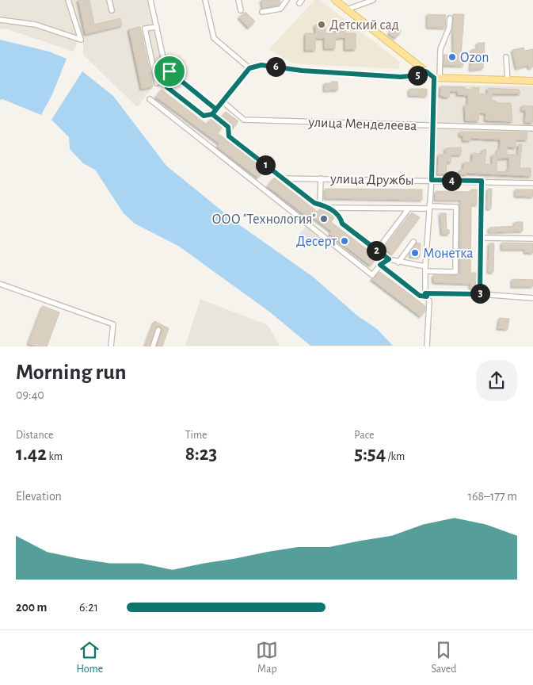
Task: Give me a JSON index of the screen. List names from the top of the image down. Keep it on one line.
{"streets":{"street":["улица Менделеева","улица Дружбы"]},"places":["Детский сад","Ozon","ООО \"Технология\"","Десерт","Монетка"],"page":{"pins":["6","5","1","4","2","3"],"heading":["Morning run","09:40"],"stats":[["Distance","1.42 km"],["Time","8:23"],["Pace","5:54 /km"]],"chart":["Elevation","168–177 m"],"list":[{"name":"200 m","note":"6:21"}],"tabs":["Home","Map","Saved"]}}
